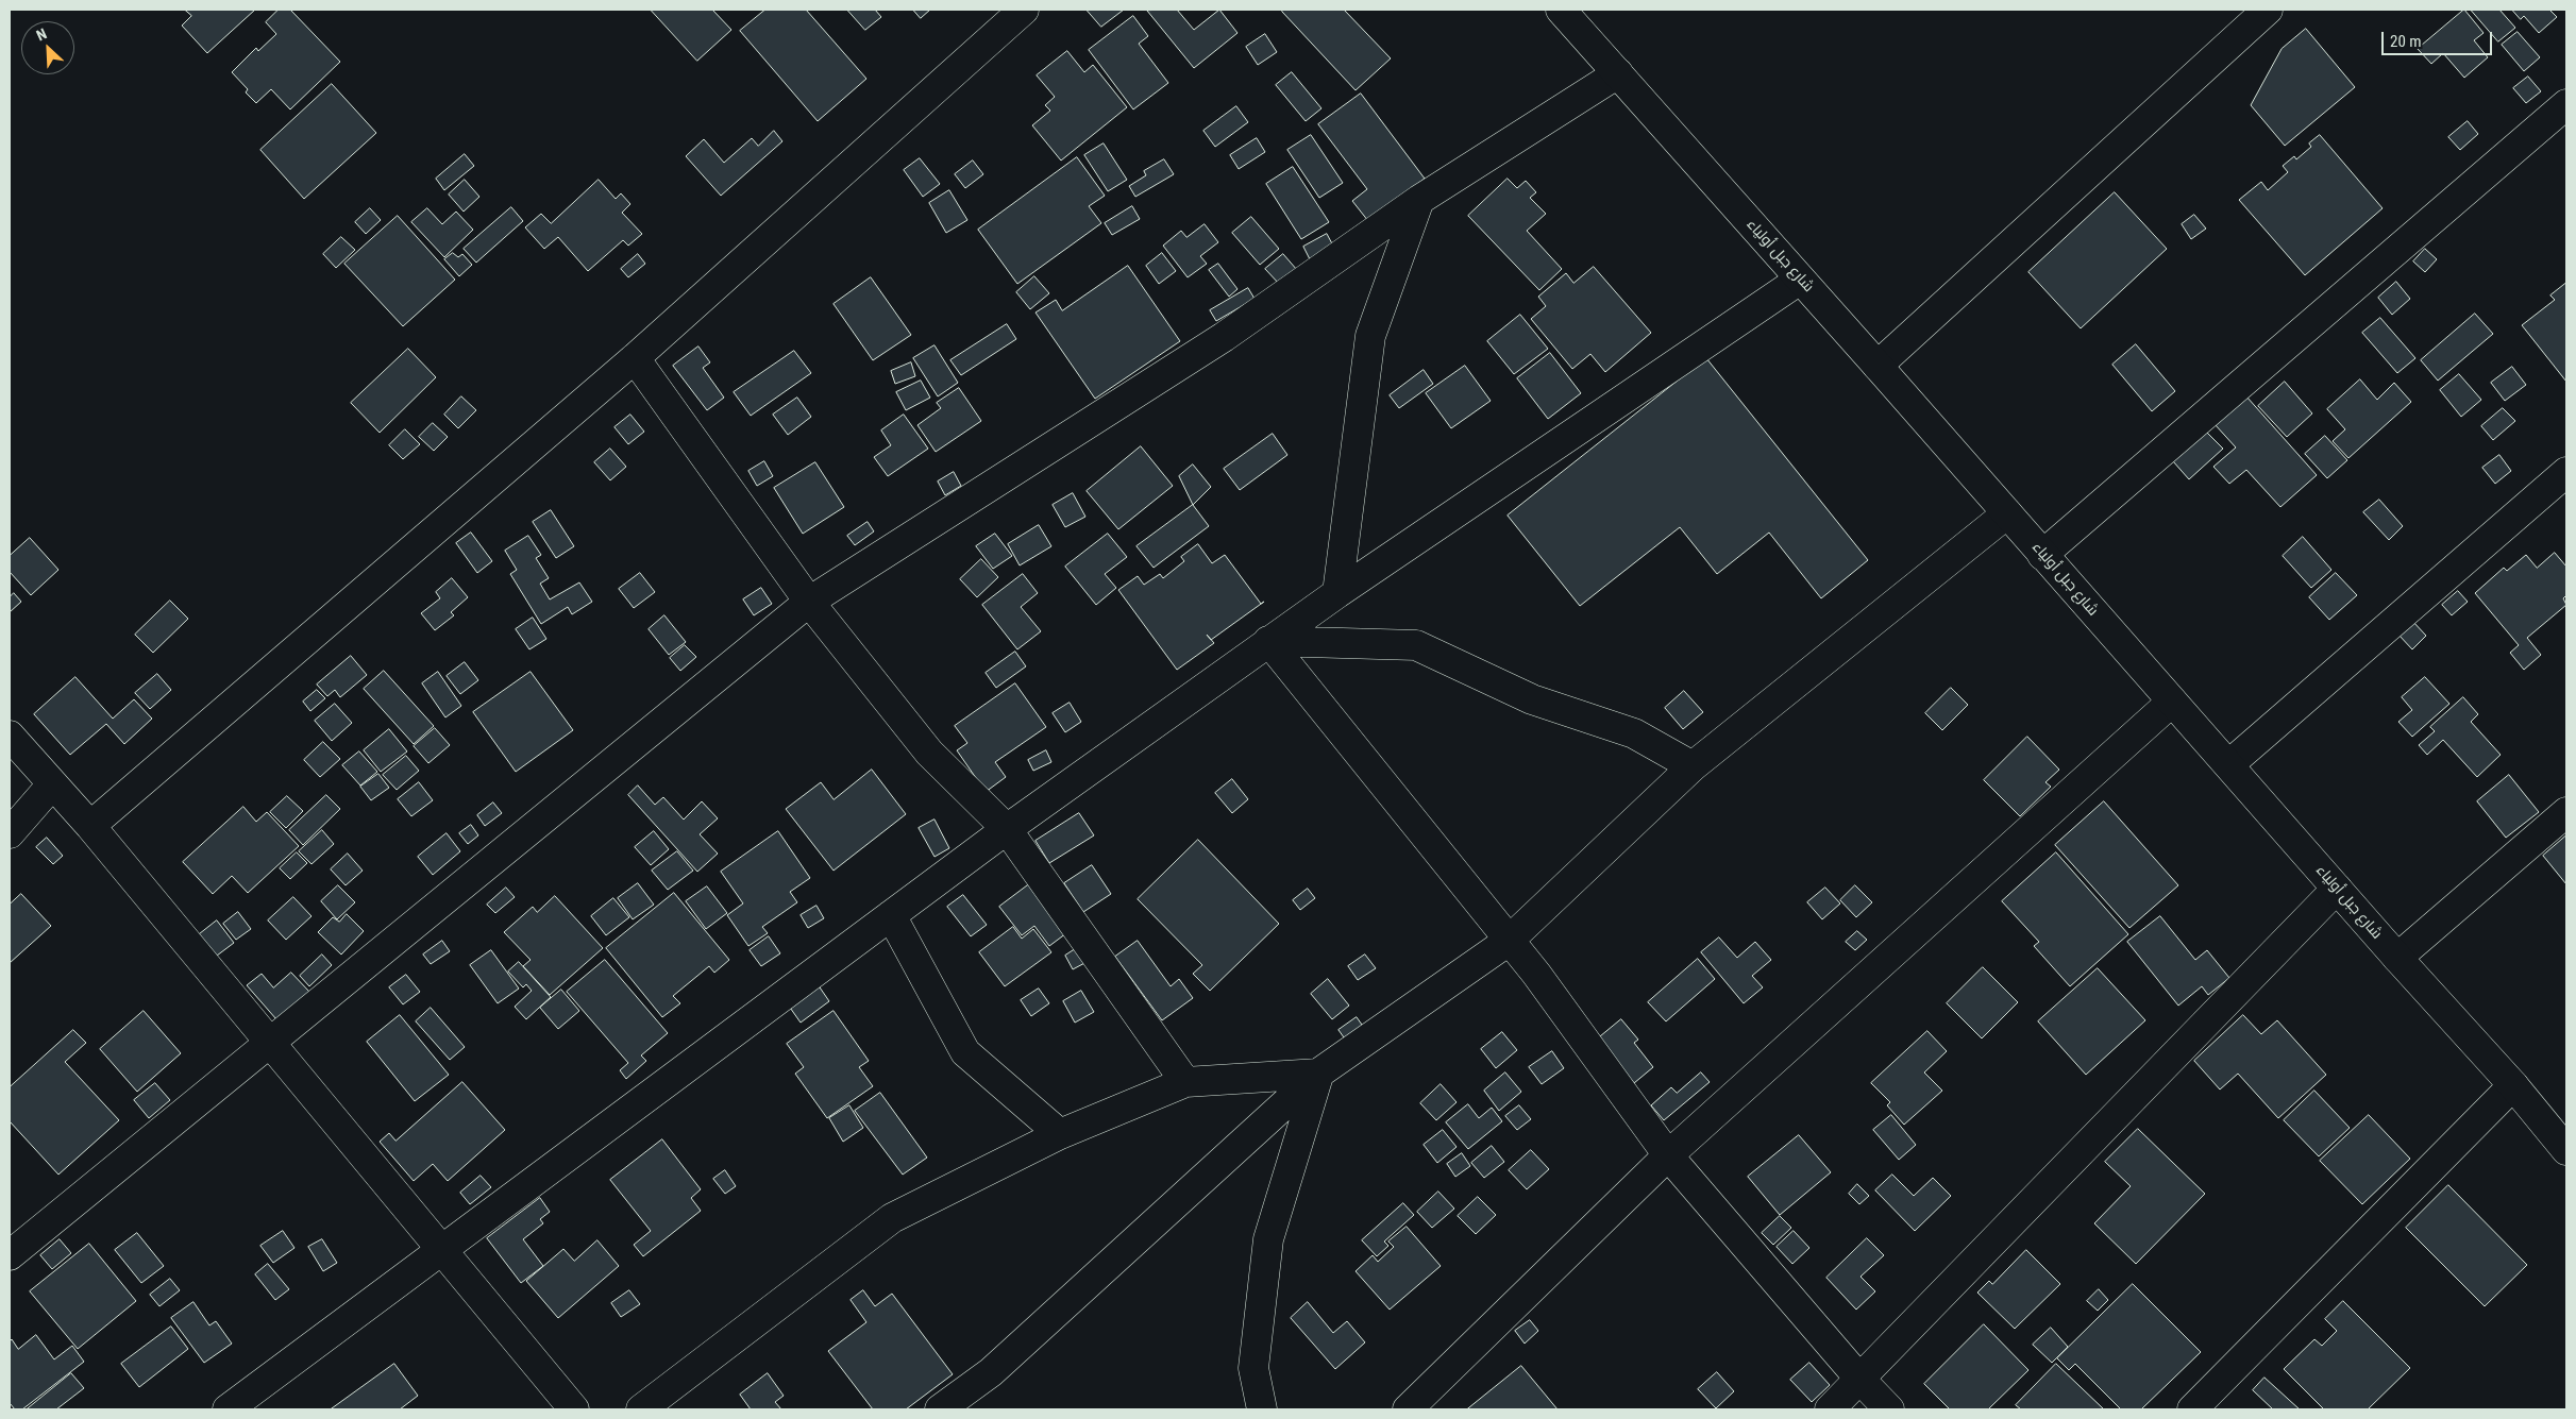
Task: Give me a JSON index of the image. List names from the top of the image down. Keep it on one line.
{"streets":{"main road":["شارع جبل أولياء"]},"scale_bar":"20 m","north":"top left"}
